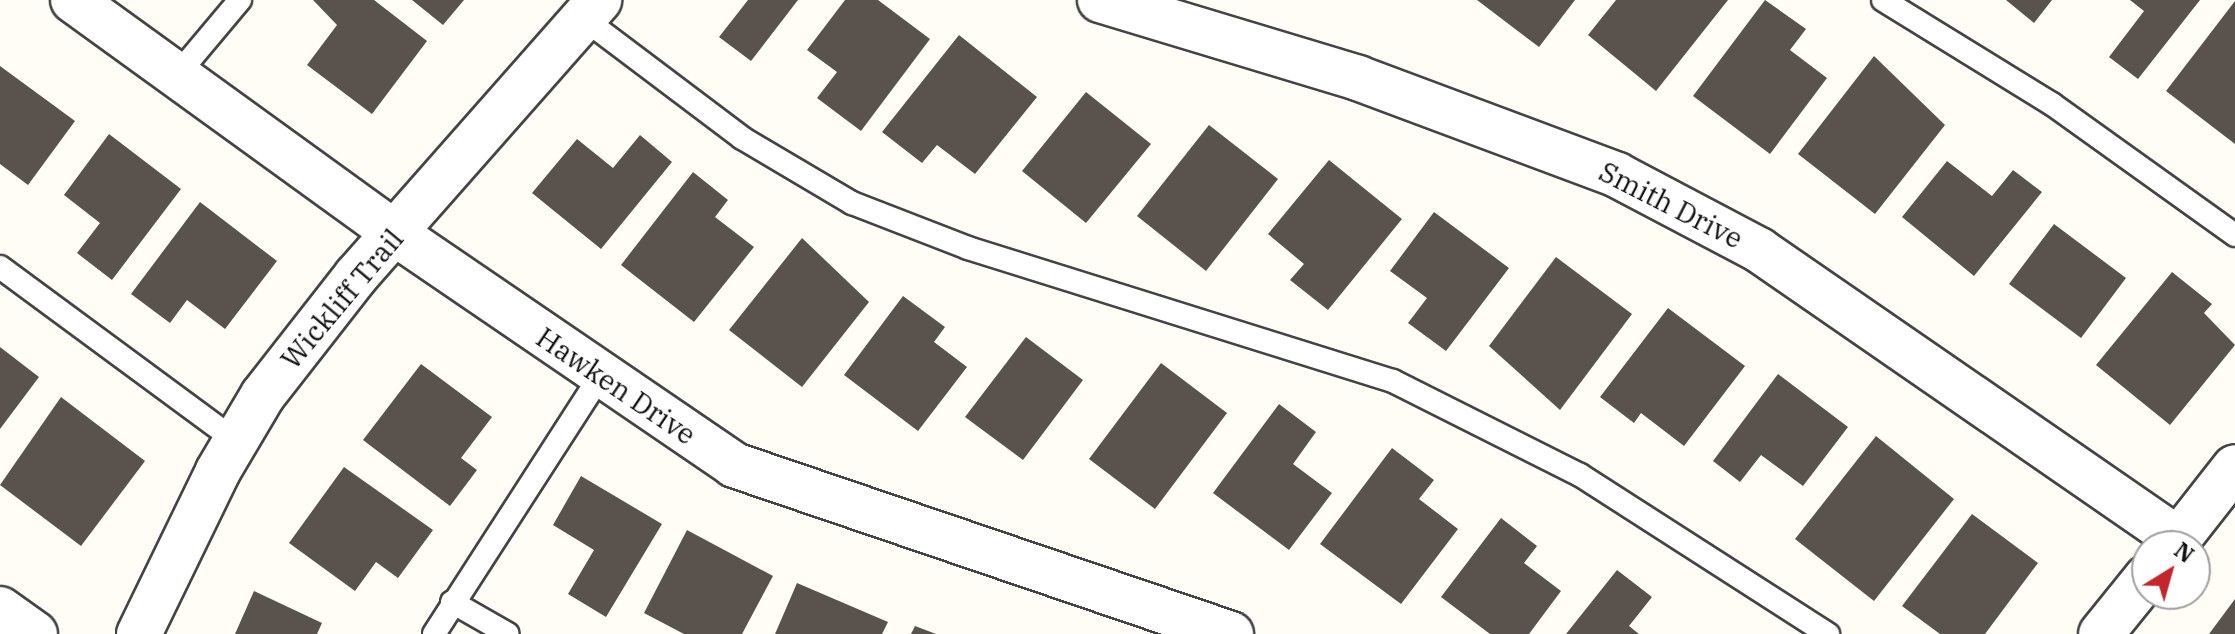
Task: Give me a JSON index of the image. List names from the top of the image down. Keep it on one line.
{"streets":{"street":["Smith Drive","Wickliff Trail","Hawken Drive"]},"crossings":[["Wickliff Trail","Hawken Drive"]],"north":"top right"}
